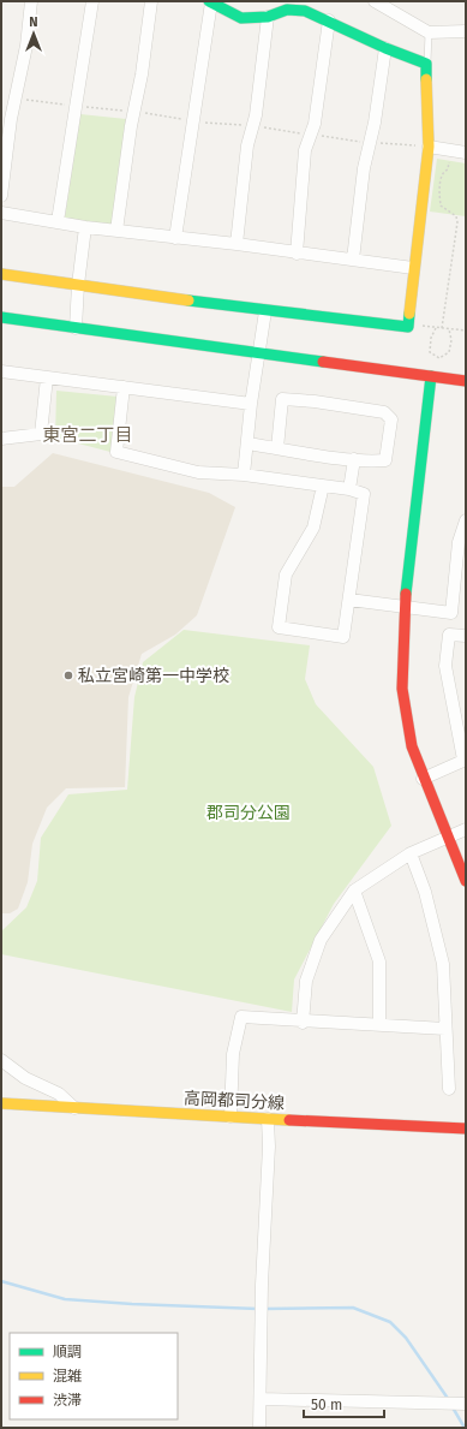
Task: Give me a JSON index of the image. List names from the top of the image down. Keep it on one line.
{"streets":{"street":["高岡都司分線"]},"districts":["東宮二丁目"],"parks":["郡司分公園"],"places":["私立宮崎第一中学校"],"legend":["順調","混雑","渋滞"],"scale_bar":"50 m","north":"top"}
